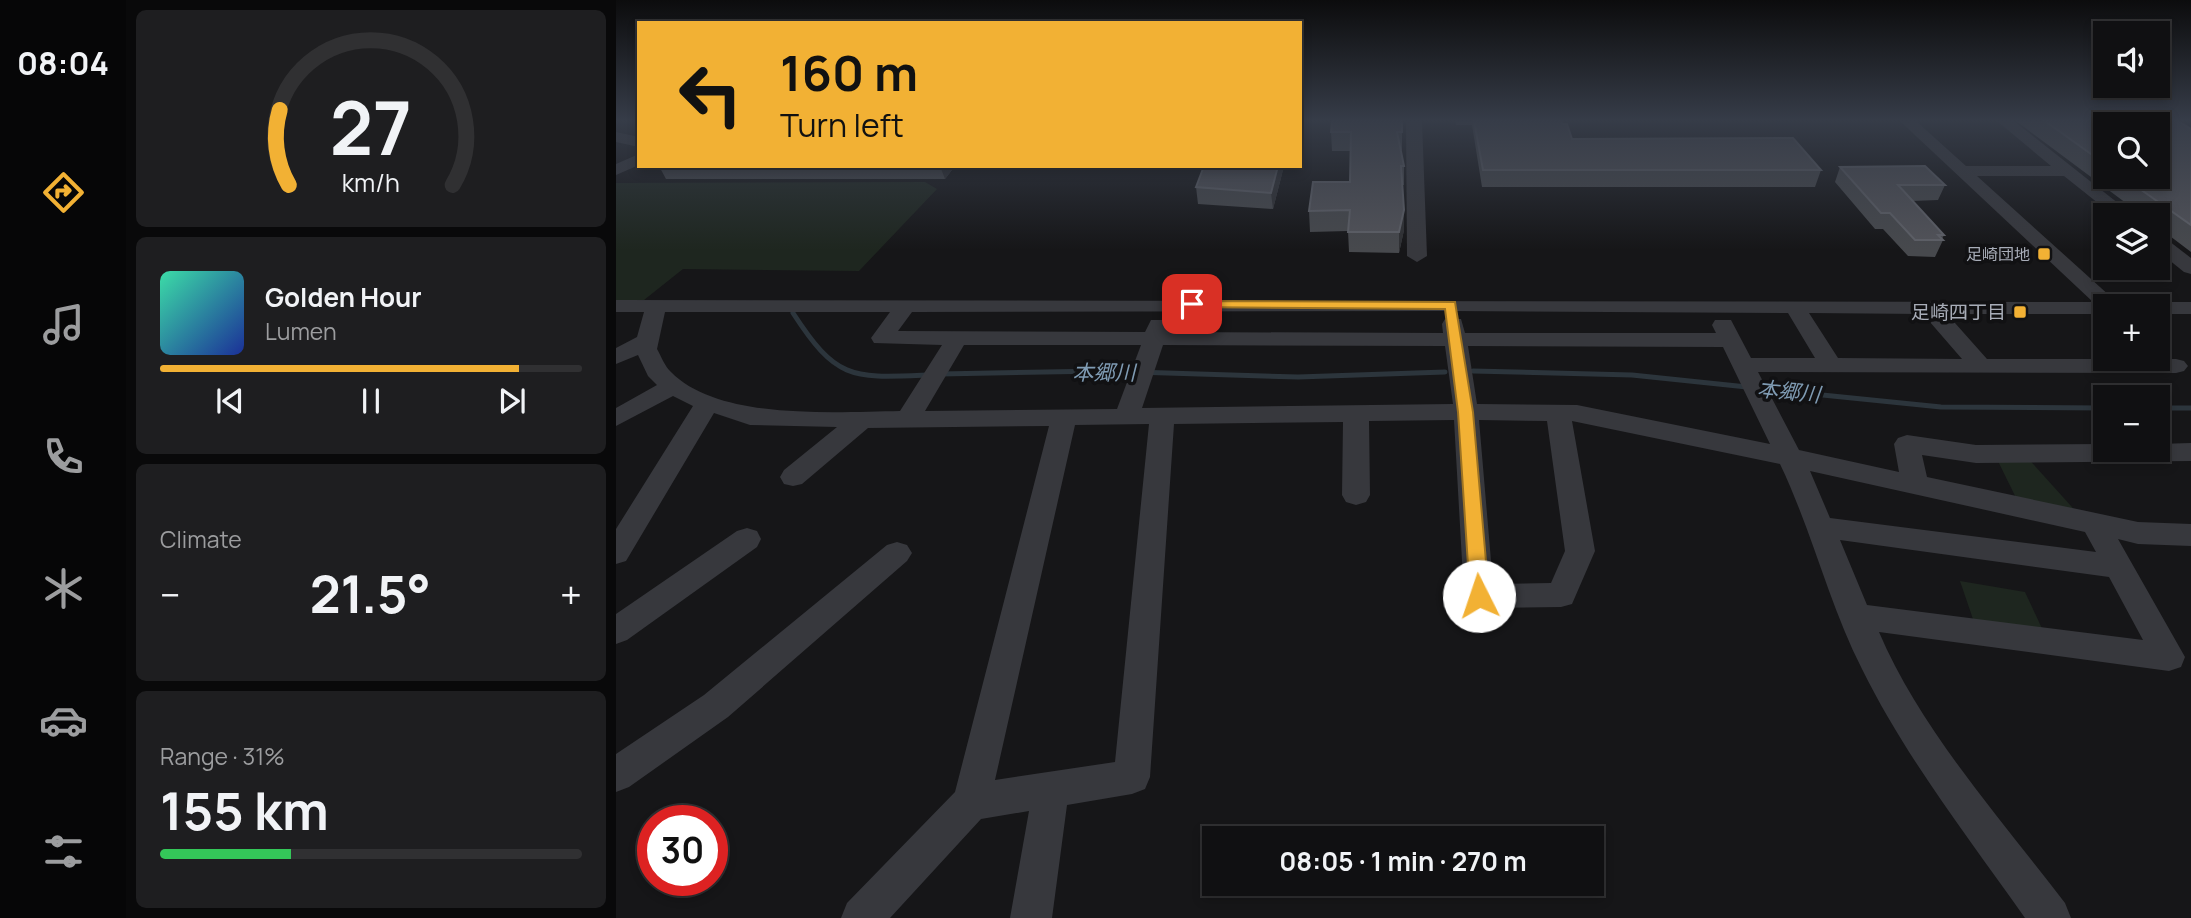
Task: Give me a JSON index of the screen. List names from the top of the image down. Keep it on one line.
{"water":["本郷川"],"places":{"transit":["足崎団地","足崎四丁目"]},"page":{"tabs":"08:04","map_buttons":["+","−"],"turn":["160 m","Turn left"],"song":["Golden Hour","Lumen"],"tile":["Climate",["Range · 31%","155 km"]],"heat":["−","21.5°","+"],"limit":"30","trip":"08:05 · 1 min · 270 m","gauge":["27","km/h"]}}
